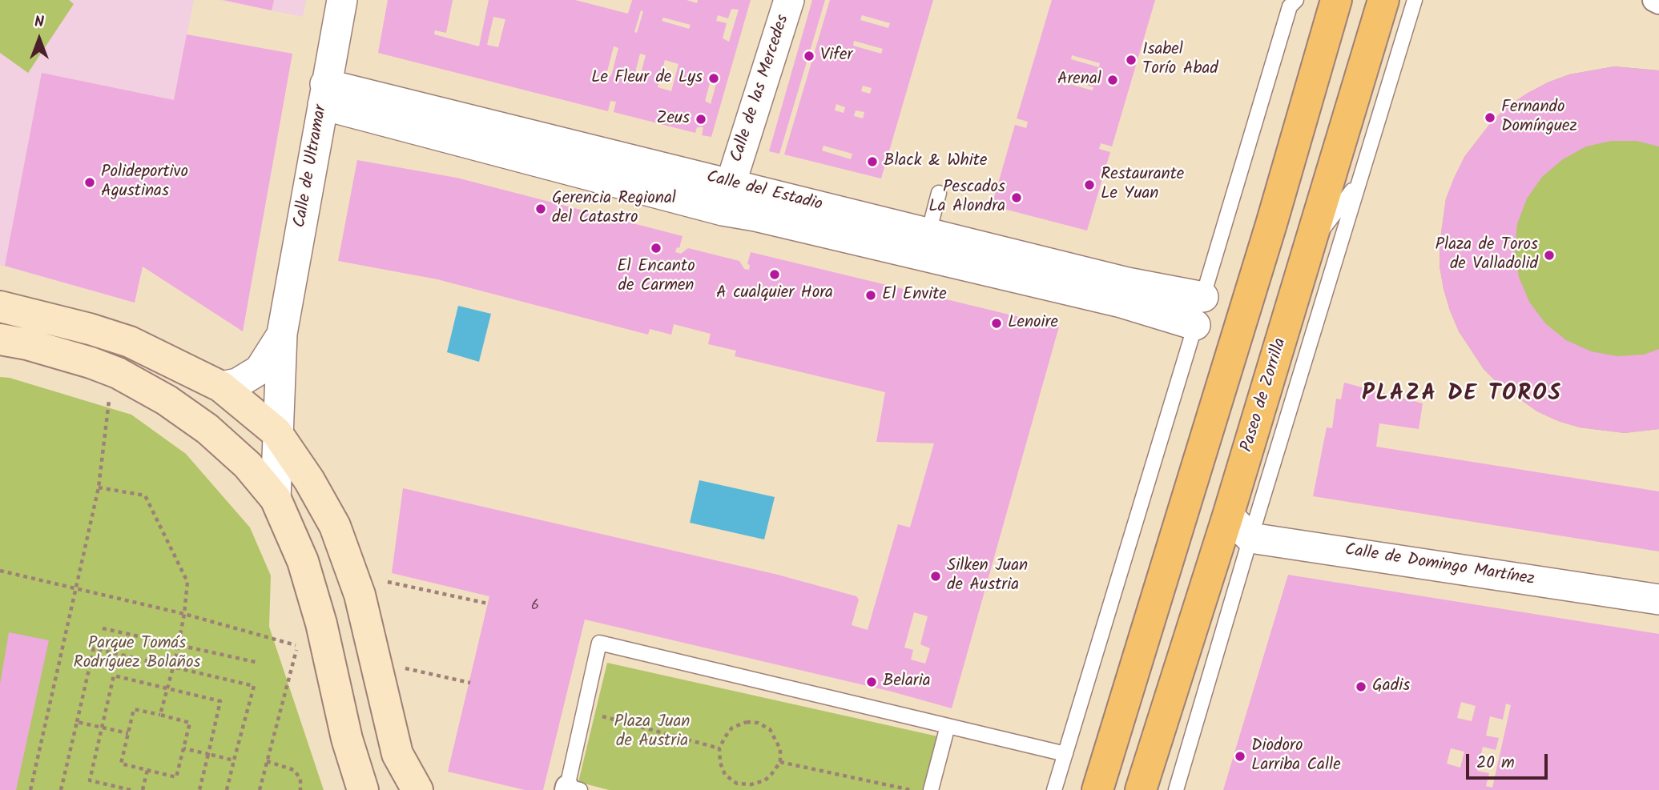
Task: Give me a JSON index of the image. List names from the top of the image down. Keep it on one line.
{"streets":{"main road":["Paseo de Zorrilla"],"street":["Calle de las Mercedes","Calle de Ultramar","Calle del Estadio","Calle de Domingo Martínez"]},"crossings":[["Calle de las Mercedes","Calle del Estadio"],["Calle de Ultramar","Calle del Estadio"]],"districts":["PLAZA DE TOROS"],"parks":["Parque Tomás Rodríguez Bolaños","Plaza Juan de Austria"],"places":["Vifer","Isabel Torío Abad","Le Fleur de Lys","Arenal","Fernando Domínguez","Zeus","Black & White","Polideportivo Agustinas","Restaurante Le Yuan","Pescados La Alondra","Gerencia Regional del Catastro","El Encanto de Carmen","Plaza de Toros de Valladolid","A cualquier Hora","El Envite","Lenoire","Silken Juan de Austria","Belaria","Gadis","Diodoro Larriba Calle"],"house_numbers":["6"],"scale_bar":"20 m","north":"top"}
